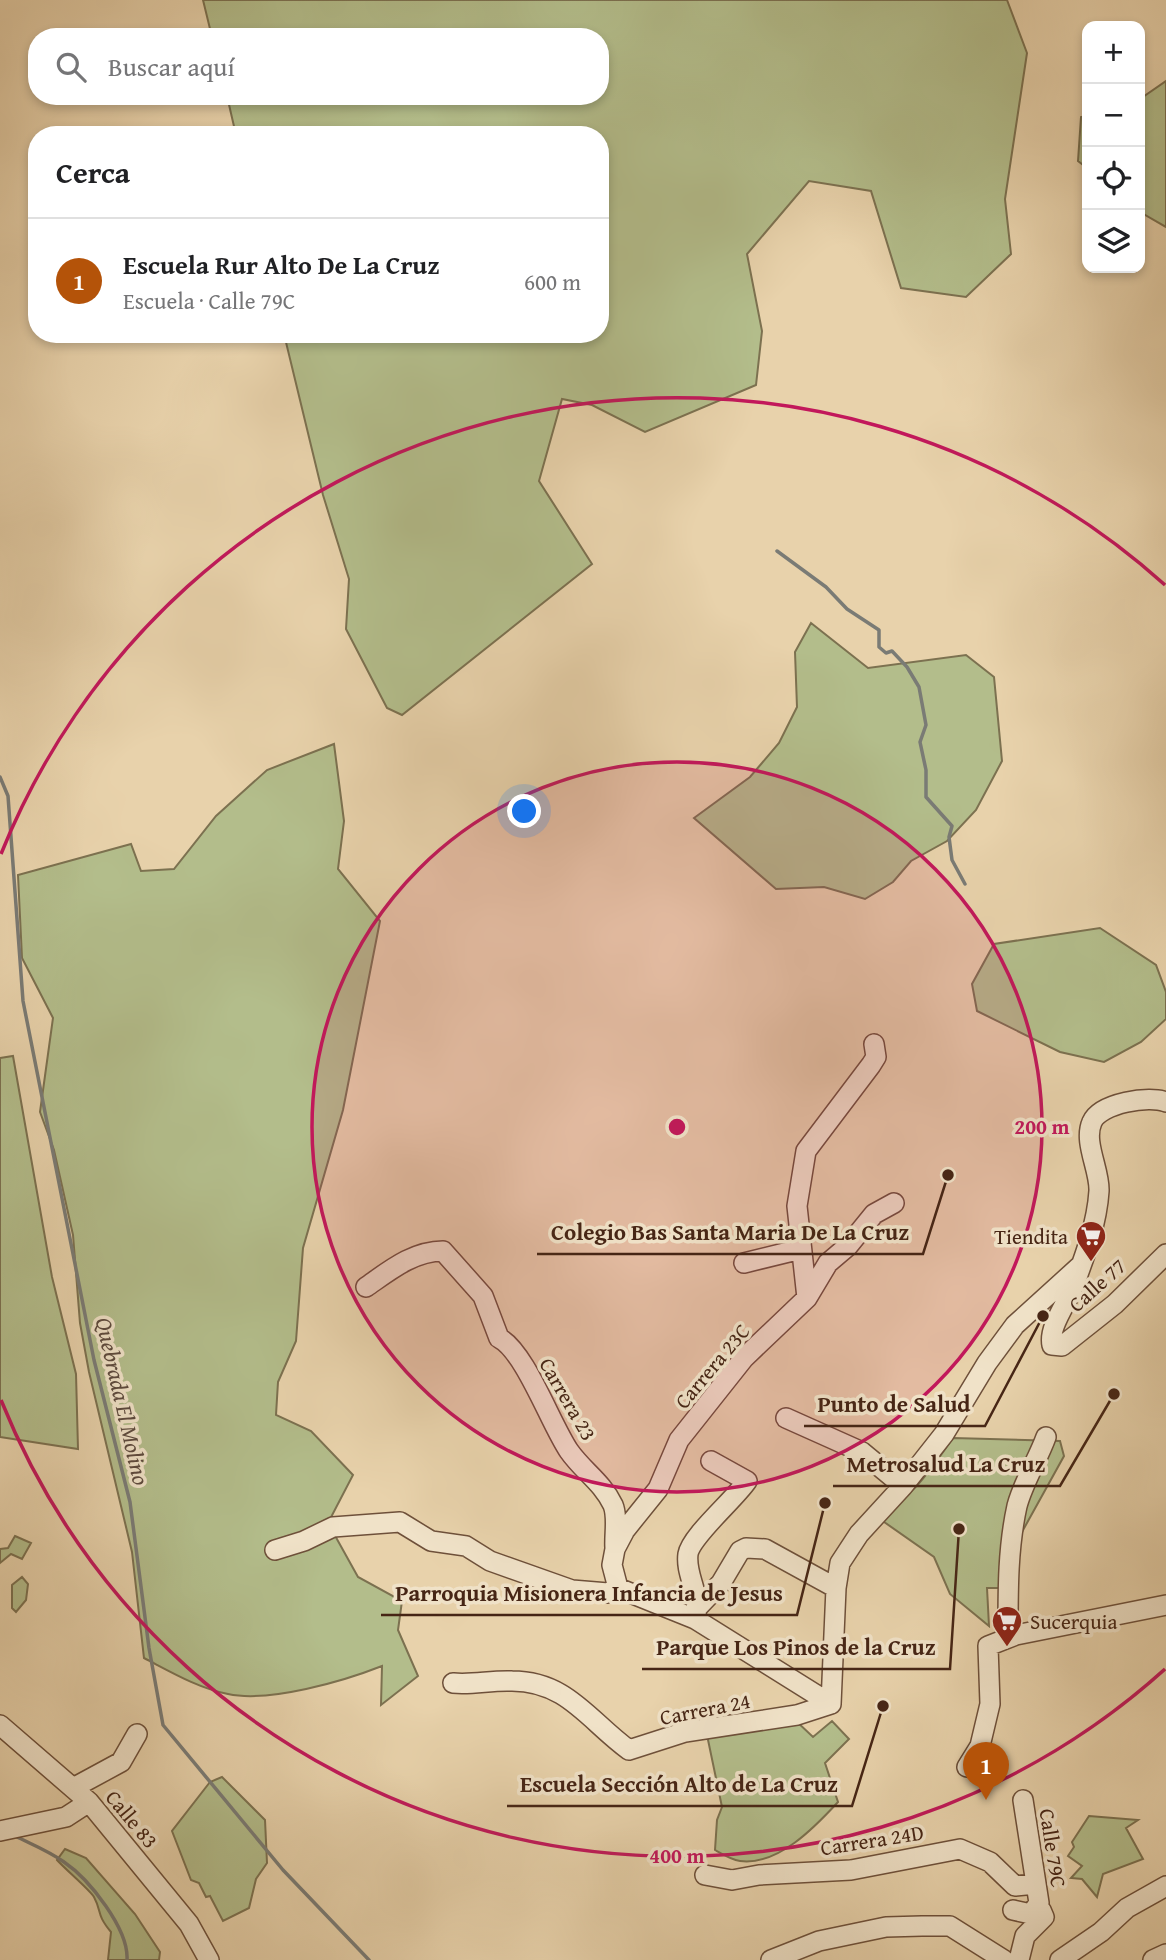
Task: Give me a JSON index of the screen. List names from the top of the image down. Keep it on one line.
{"streets":{"street":["Calle 77","Carrera 23C","Carrera 23","Carrera 24","Calle 83","Carrera 24D","Calle 79C"]},"crossings":[["Carrera 23C","Carrera 23"],["Carrera 24D","Calle 79C"]],"water":["Quebrada El Molino"],"places":{"other":["Colegio Bas Santa Maria De La Cruz","Punto de Salud","Metrosalud La Cruz","Parroquia Misionera Infancia de Jesus","Parque Los Pinos de la Cruz","Escuela Sección Alto de La Cruz"],"supermarket":["Tiendita","Sucerquia"]},"page":{"map_buttons":["+","−"],"search":"Buscar aquí","heading":"Cerca","list":[{"mark":"1","name":"Escuela Rur Alto De La Cruz","note":"Escuela · Calle 79C","value":"600 m"}],"pins":"1"},"rings":["200 m","400 m"]}
